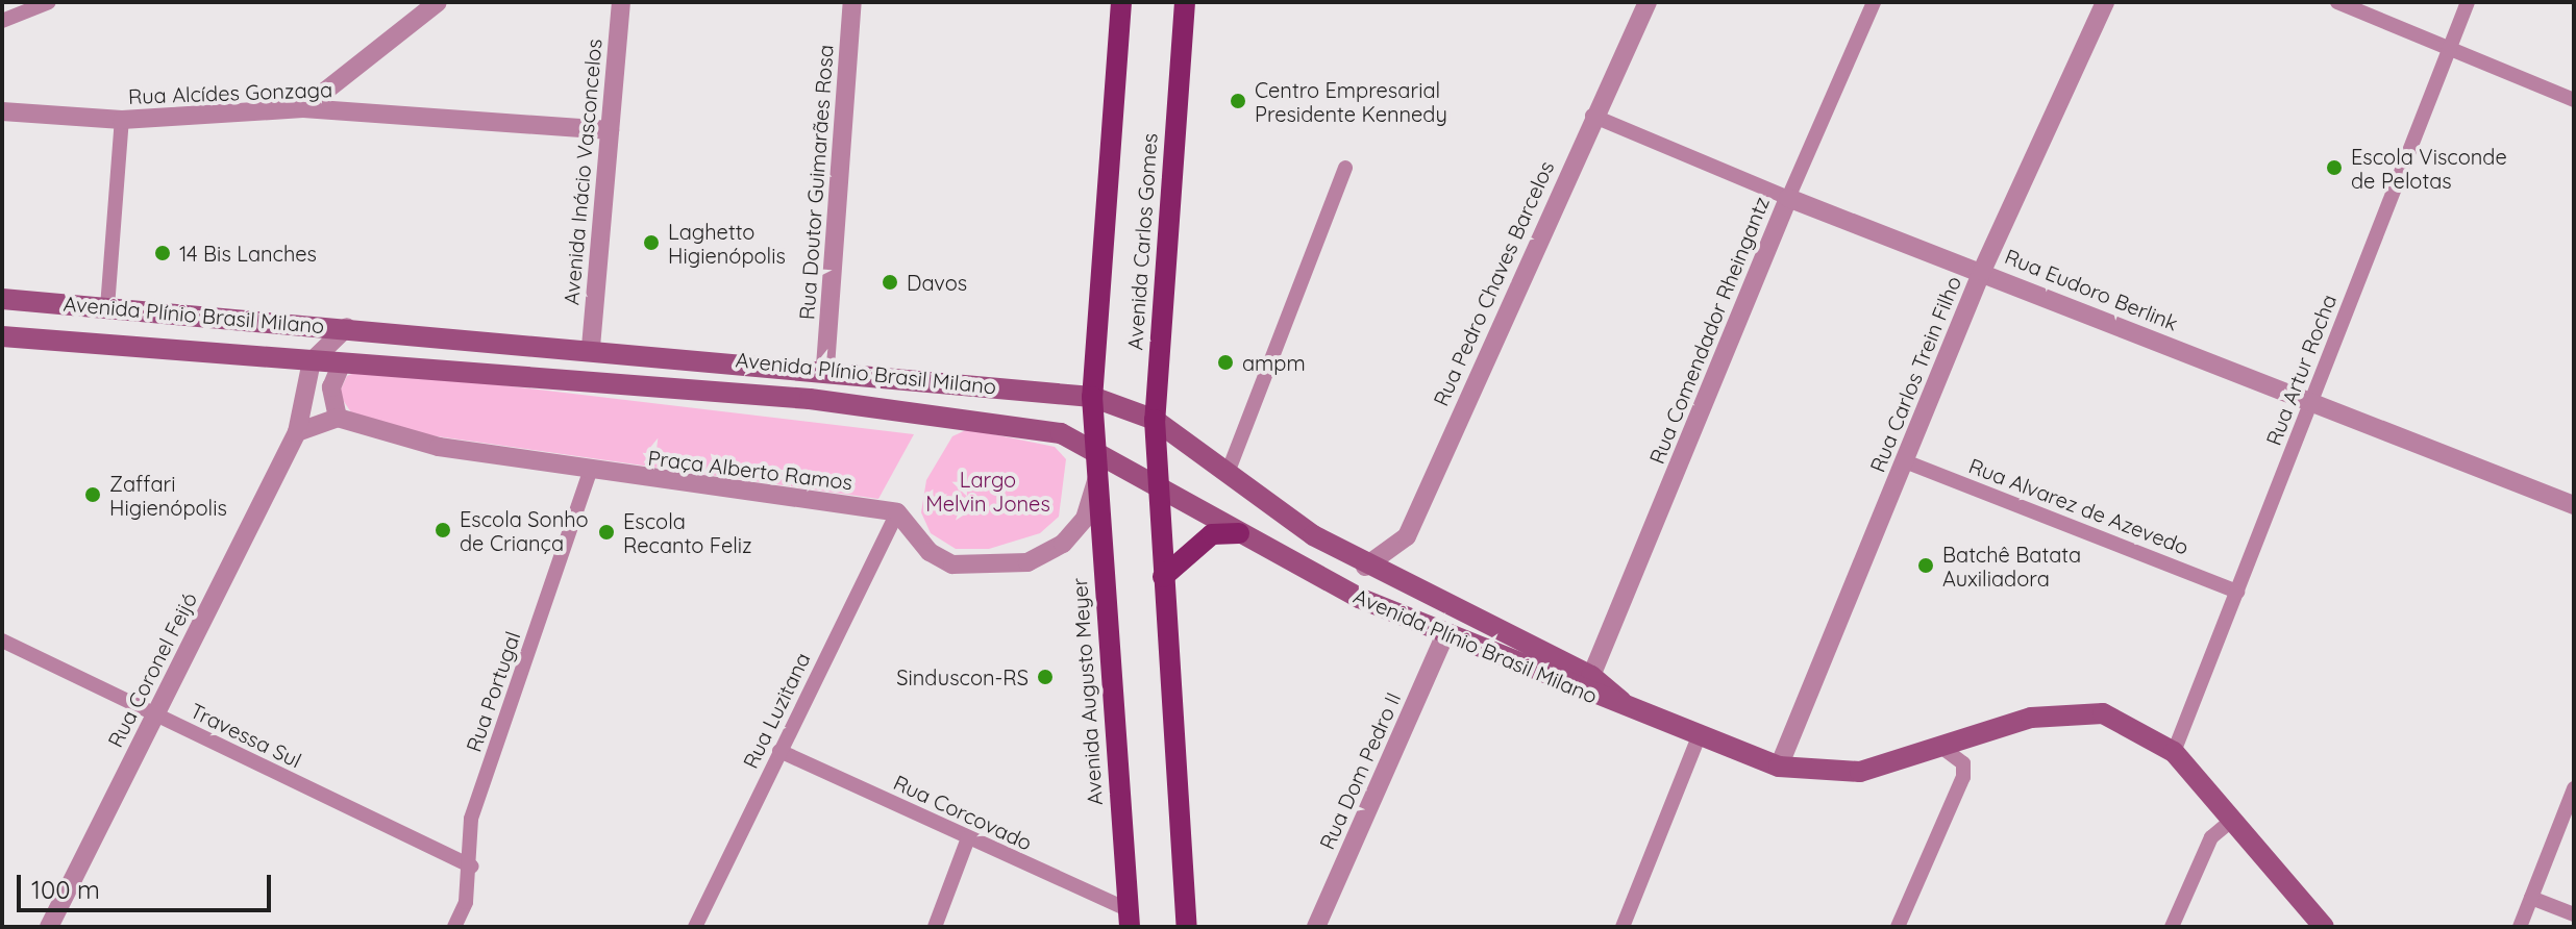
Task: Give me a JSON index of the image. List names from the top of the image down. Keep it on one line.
{"streets":{"main road":["Avenida Carlos Gomes","Avenida Plínio Brasil Milano","Avenida Augusto Meyer"],"street":["Rua Alcídes Gonzaga","Avenida Inácio Vasconcelos","Rua Doutor Guimarães Rosa","Rua Pedro Chaves Barcelos","Rua Eudoro Berlink","Rua Comendador Rheingantz","Rua Artur Rocha","Rua Carlos Trein Filho","Praça Alberto Ramos","Rua Alvarez de Azevedo","Rua Coronel Feijó","Rua Portugal","Rua Luzitana","Travessa Sul","Rua Dom Pedro II","Rua Corcovado"]},"crossings":[["Rua Alcídes Gonzaga","Avenida Inácio Vasconcelos"],["Avenida Inácio Vasconcelos","Avenida Plínio Brasil Milano"],["Rua Doutor Guimarães Rosa","Avenida Plínio Brasil Milano"],["Avenida Carlos Gomes","Avenida Plínio Brasil Milano"],["Avenida Carlos Gomes","Avenida Augusto Meyer"],["Rua Pedro Chaves Barcelos","Rua Eudoro Berlink"],["Rua Pedro Chaves Barcelos","Avenida Plínio Brasil Milano"],["Rua Eudoro Berlink","Rua Comendador Rheingantz"],["Rua Eudoro Berlink","Rua Artur Rocha"],["Rua Eudoro Berlink","Rua Carlos Trein Filho"],["Avenida Plínio Brasil Milano","Rua Comendador Rheingantz"],["Avenida Plínio Brasil Milano","Rua Artur Rocha"],["Avenida Plínio Brasil Milano","Rua Carlos Trein Filho"],["Avenida Plínio Brasil Milano","Rua Coronel Feijó"],["Avenida Plínio Brasil Milano","Avenida Augusto Meyer"],["Avenida Plínio Brasil Milano","Rua Dom Pedro II"],["Rua Artur Rocha","Rua Alvarez de Azevedo"],["Rua Carlos Trein Filho","Rua Alvarez de Azevedo"],["Praça Alberto Ramos","Rua Portugal"],["Praça Alberto Ramos","Rua Luzitana"],["Rua Coronel Feijó","Travessa Sul"],["Rua Portugal","Travessa Sul"],["Avenida Augusto Meyer","Rua Corcovado"],["Rua Luzitana","Rua Corcovado"]],"parks":["Largo Melvin Jones"],"places":["Centro Empresarial Presidente Kennedy","Escola Visconde de Pelotas","Laghetto Higienópolis","14 Bis Lanches","Davos","ampm","Zaffari Higienópolis","Escola Sonho de Criança","Escola Recanto Feliz","Batchê Batata Auxiliadora","Sinduscon-RS"],"scale_bar":"100 m"}
